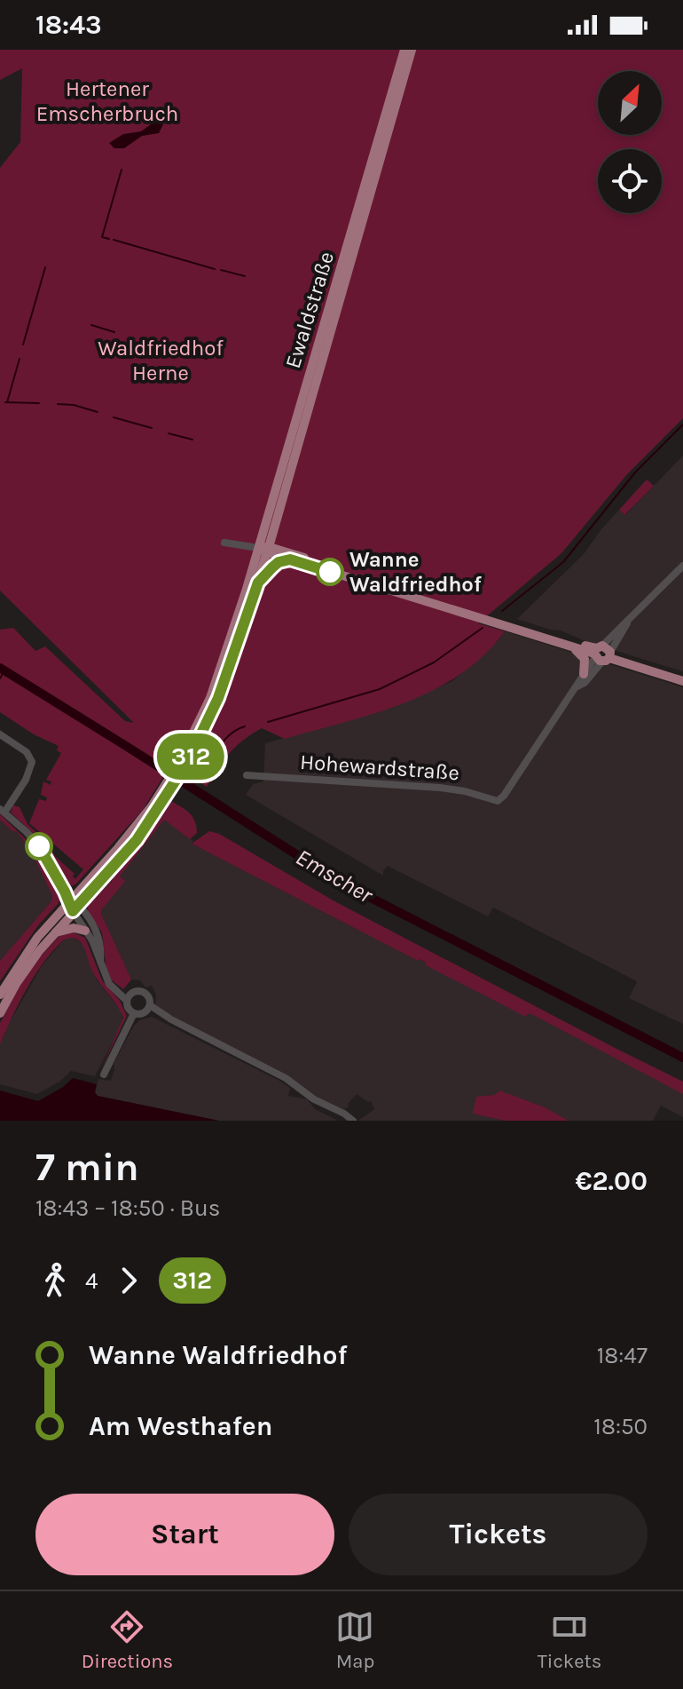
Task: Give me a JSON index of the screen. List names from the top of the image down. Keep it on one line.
{"streets":{"main road":["Ewaldstraße"],"street":["Hohewardstraße"]},"water":["Emscher"],"parks":["Hertener Emscherbruch","Waldfriedhof Herne"],"places":["Wanne Waldfriedhof"],"lines":["bus line 312"],"north":"top right","page":{"status":"18:43","on_map":"312","heading":["7 min","18:43 – 18:50 · Bus","€2.00"],"legs":["4","312"],"list":[{"name":"Wanne Waldfriedhof","value":"18:47"},{"name":"Am Westhafen","value":"18:50"}],"buttons":["Start","Tickets"],"tabs":["Directions","Map","Tickets"]}}
